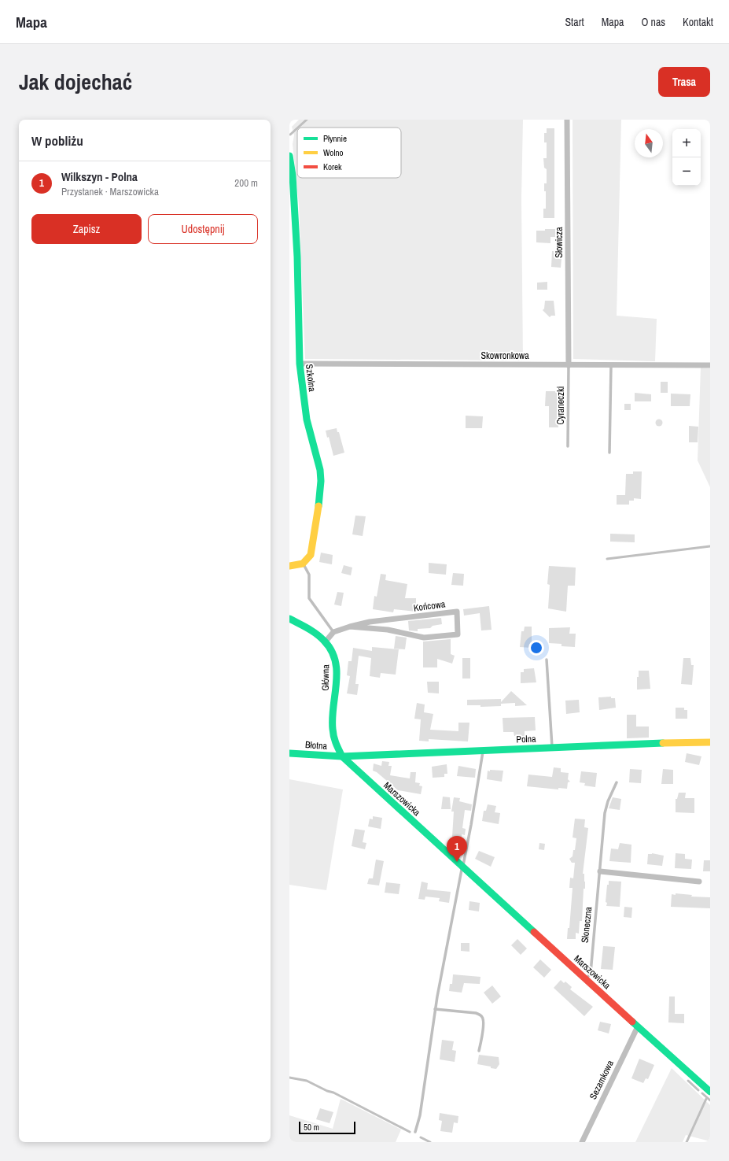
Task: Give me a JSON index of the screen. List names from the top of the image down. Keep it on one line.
{"streets":{"street":["Słowicza","Skowronkowa","Szkolna","Końcowa","Główna","Polna","Błotna","Marszowicka","Sezamkowa"],"lane":["Cyraneczki","Słoneczna"]},"crossings":[["Słowicza","Skowronkowa"],["Słowicza","Cyraneczki"],["Skowronkowa","Szkolna"],["Skowronkowa","Cyraneczki"],["Główna","Polna"],["Główna","Błotna"],["Główna","Marszowicka"],["Polna","Błotna"],["Polna","Marszowicka"],["Błotna","Marszowicka"],["Marszowicka","Słoneczna"],["Marszowicka","Sezamkowa"]],"legend":["Płynnie","Wolno","Korek"],"scale_bar":"50 m","north":"top","page":{"header":"Mapa","nav":["Start","Mapa","O nas","Kontakt"],"title":"Jak dojechać","buttons":["Trasa",["Zapisz","Udostępnij"]],"heading":"W pobliżu","map_buttons":["+","−"],"list":[{"mark":"1","name":"Wilkszyn - Polna","note":"Przystanek · Marszowicka","value":"200 m"}],"pins":"1","scale":"50 m"}}
